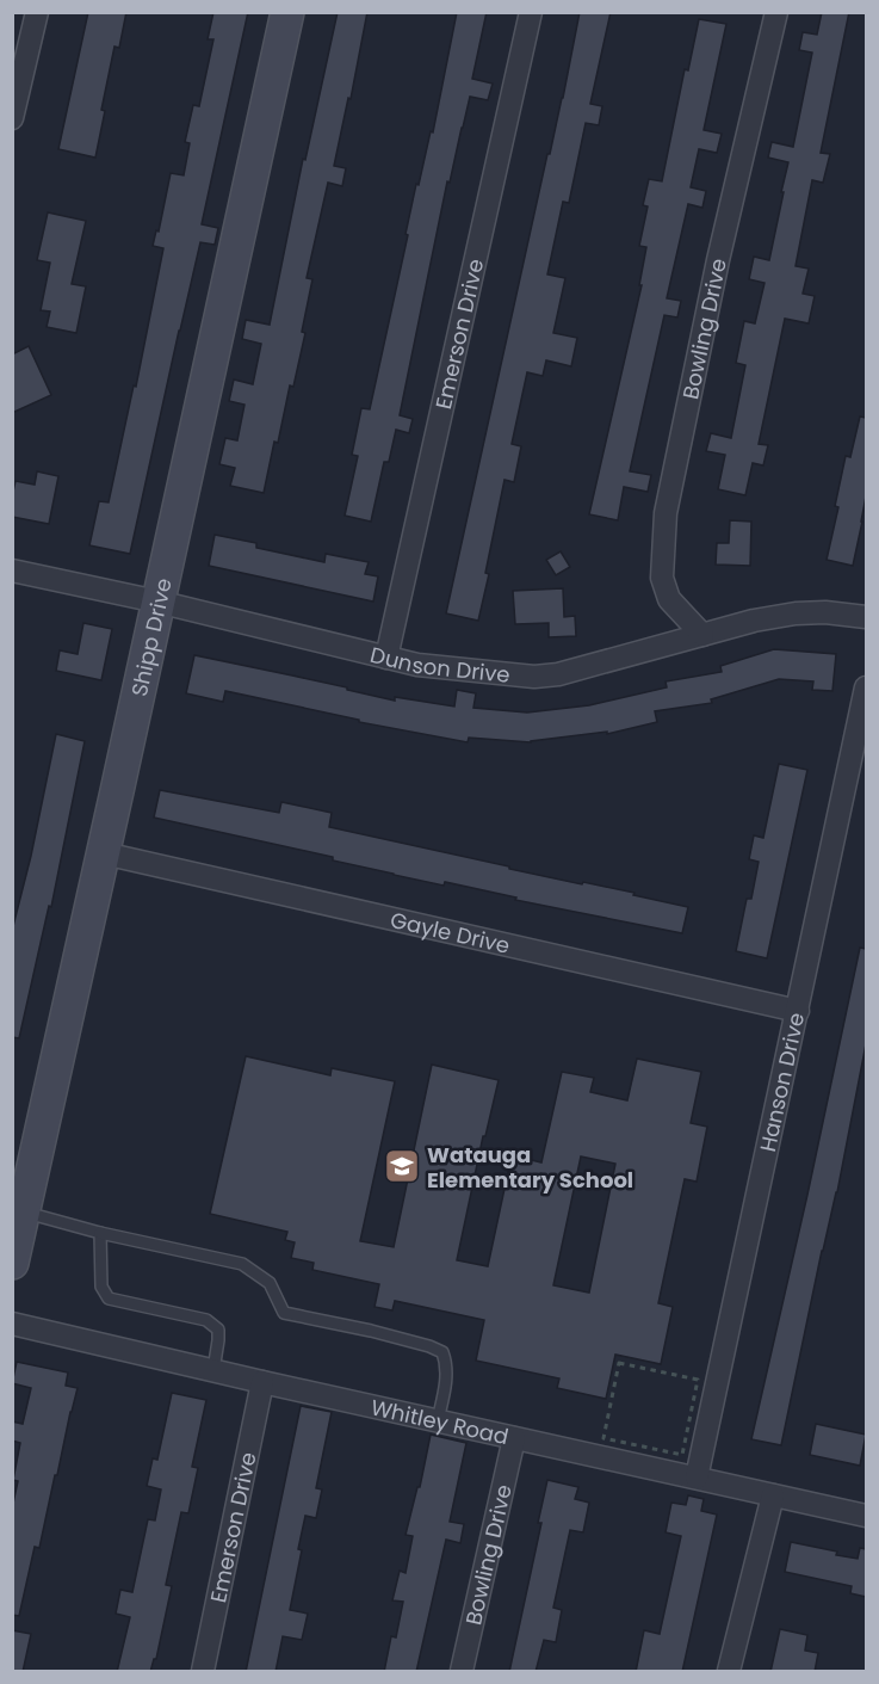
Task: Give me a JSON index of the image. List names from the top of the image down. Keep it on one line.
{"streets":{"street":["Bowling Drive","Emerson Drive","Shipp Drive","Dunson Drive","Gayle Drive","Hanson Drive","Whitley Road"]},"crossings":[["Bowling Drive","Dunson Drive"],["Bowling Drive","Whitley Road"],["Emerson Drive","Dunson Drive"],["Emerson Drive","Whitley Road"],["Shipp Drive","Dunson Drive"],["Shipp Drive","Gayle Drive"],["Gayle Drive","Hanson Drive"],["Hanson Drive","Whitley Road"]],"places":{"school or university":["Watauga Elementary School"]}}
